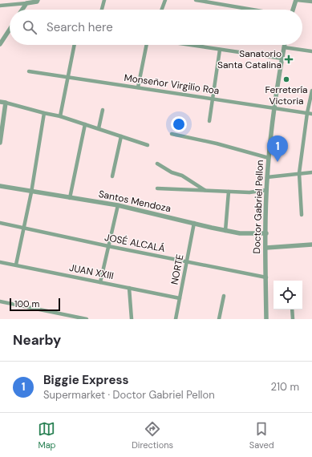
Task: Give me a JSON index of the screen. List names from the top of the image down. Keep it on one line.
{"streets":{"street":["Monseñor Virgilio Roa","Santos Mendoza","Doctor Gabriel Pellon","JOSÉ ALCALÁ","NORTE","JUAN XXIII"]},"crossings":[["Monseñor Virgilio Roa","Doctor Gabriel Pellon"],["Santos Mendoza","Doctor Gabriel Pellon"],["Santos Mendoza","NORTE"],["Doctor Gabriel Pellon","JOSÉ ALCALÁ"],["JOSÉ ALCALÁ","NORTE"],["NORTE","JUAN XXIII"]],"places":{"health":["Sanatorio Santa Catalina"],"other":["Ferretería Victoria"]},"scale_bar":"100 m","page":{"search":"Search here","pins":"1","scale":"100 m","heading":"Nearby","list":[{"mark":"1","name":"Biggie Express","note":"Supermarket · Doctor Gabriel Pellon","value":"210 m"}],"nav":["Map","Directions","Saved"]}}
